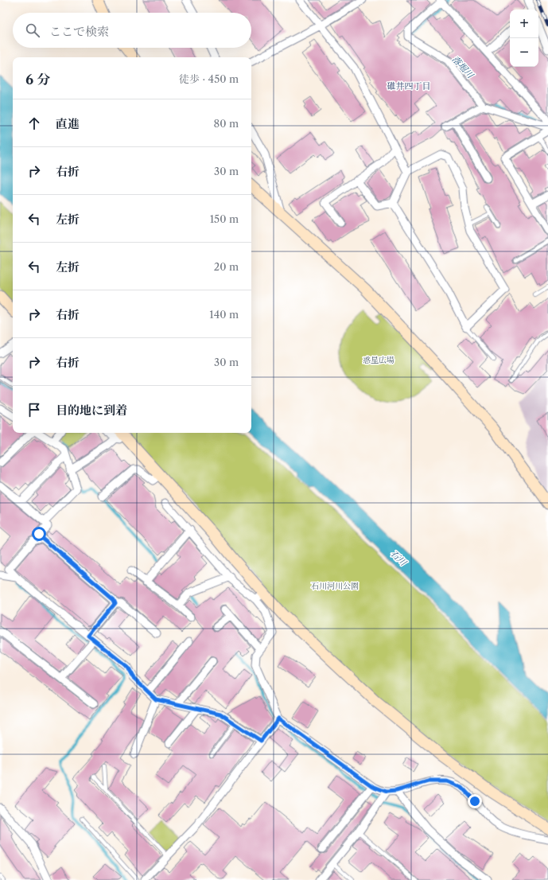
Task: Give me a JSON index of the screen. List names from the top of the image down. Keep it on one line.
{"districts":["碓井四丁目"],"water":["落堀川","石川"],"parks":["惑星広場","石川河川公園"],"page":{"map_buttons":["+","−"],"search":"ここで検索","heading":["6 分","徒歩 · 450 m"],"list":[["直進","80 m"],["右折","30 m"],["左折","150 m"],["左折","20 m"],["右折","140 m"],["右折","30 m"],"目的地に到着"]}}
